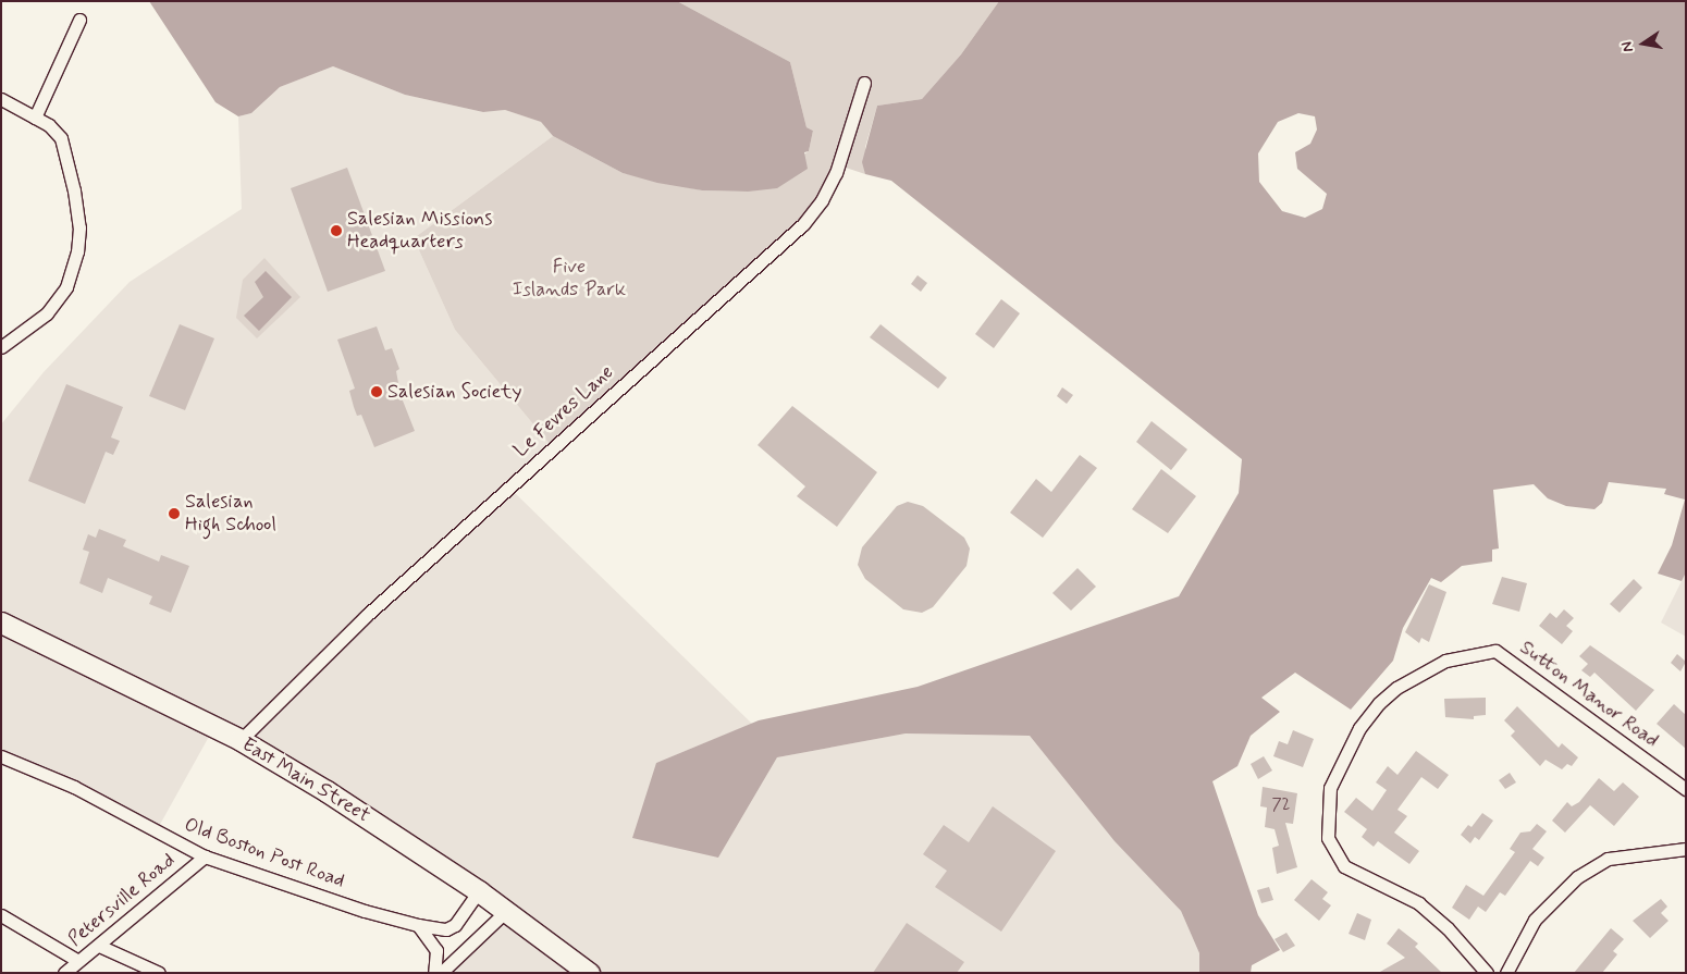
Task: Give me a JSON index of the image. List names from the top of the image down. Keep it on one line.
{"streets":{"main road":["East Main Street"],"street":["Le Fevres Lane","Sutton Manor Road","Old Boston Post Road","Petersville Road"]},"crossings":[["Le Fevres Lane","East Main Street"],["East Main Street","Old Boston Post Road"],["Old Boston Post Road","Petersville Road"]],"parks":["Five Islands Park"],"places":["Salesian Missions Headquarters","Salesian Society","Salesian High School"],"house_numbers":["72"],"north":"left"}
